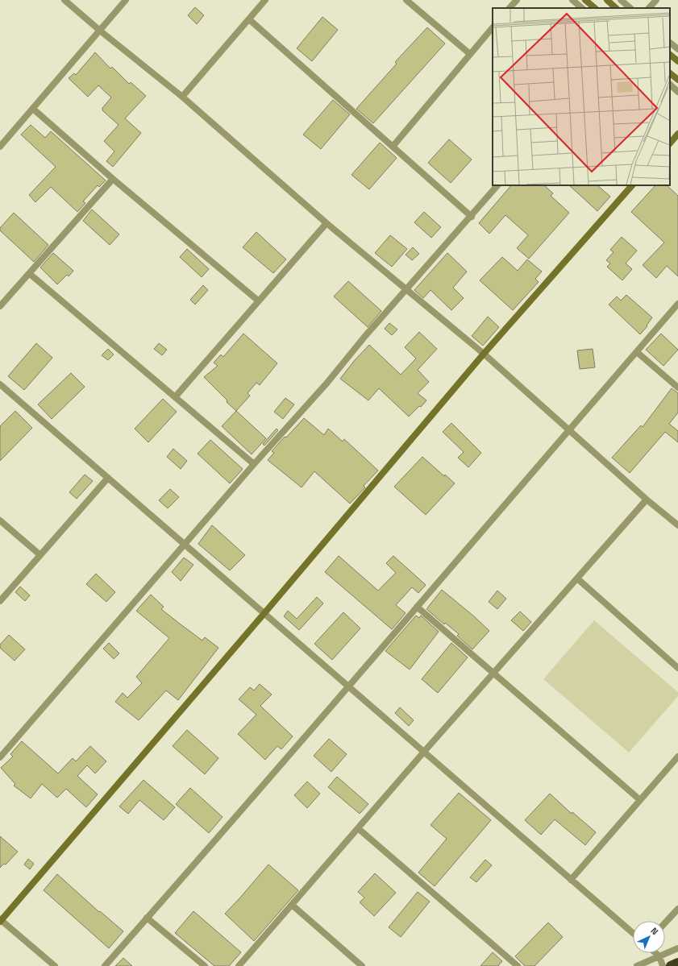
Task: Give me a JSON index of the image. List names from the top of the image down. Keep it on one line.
{"north":"top right"}
